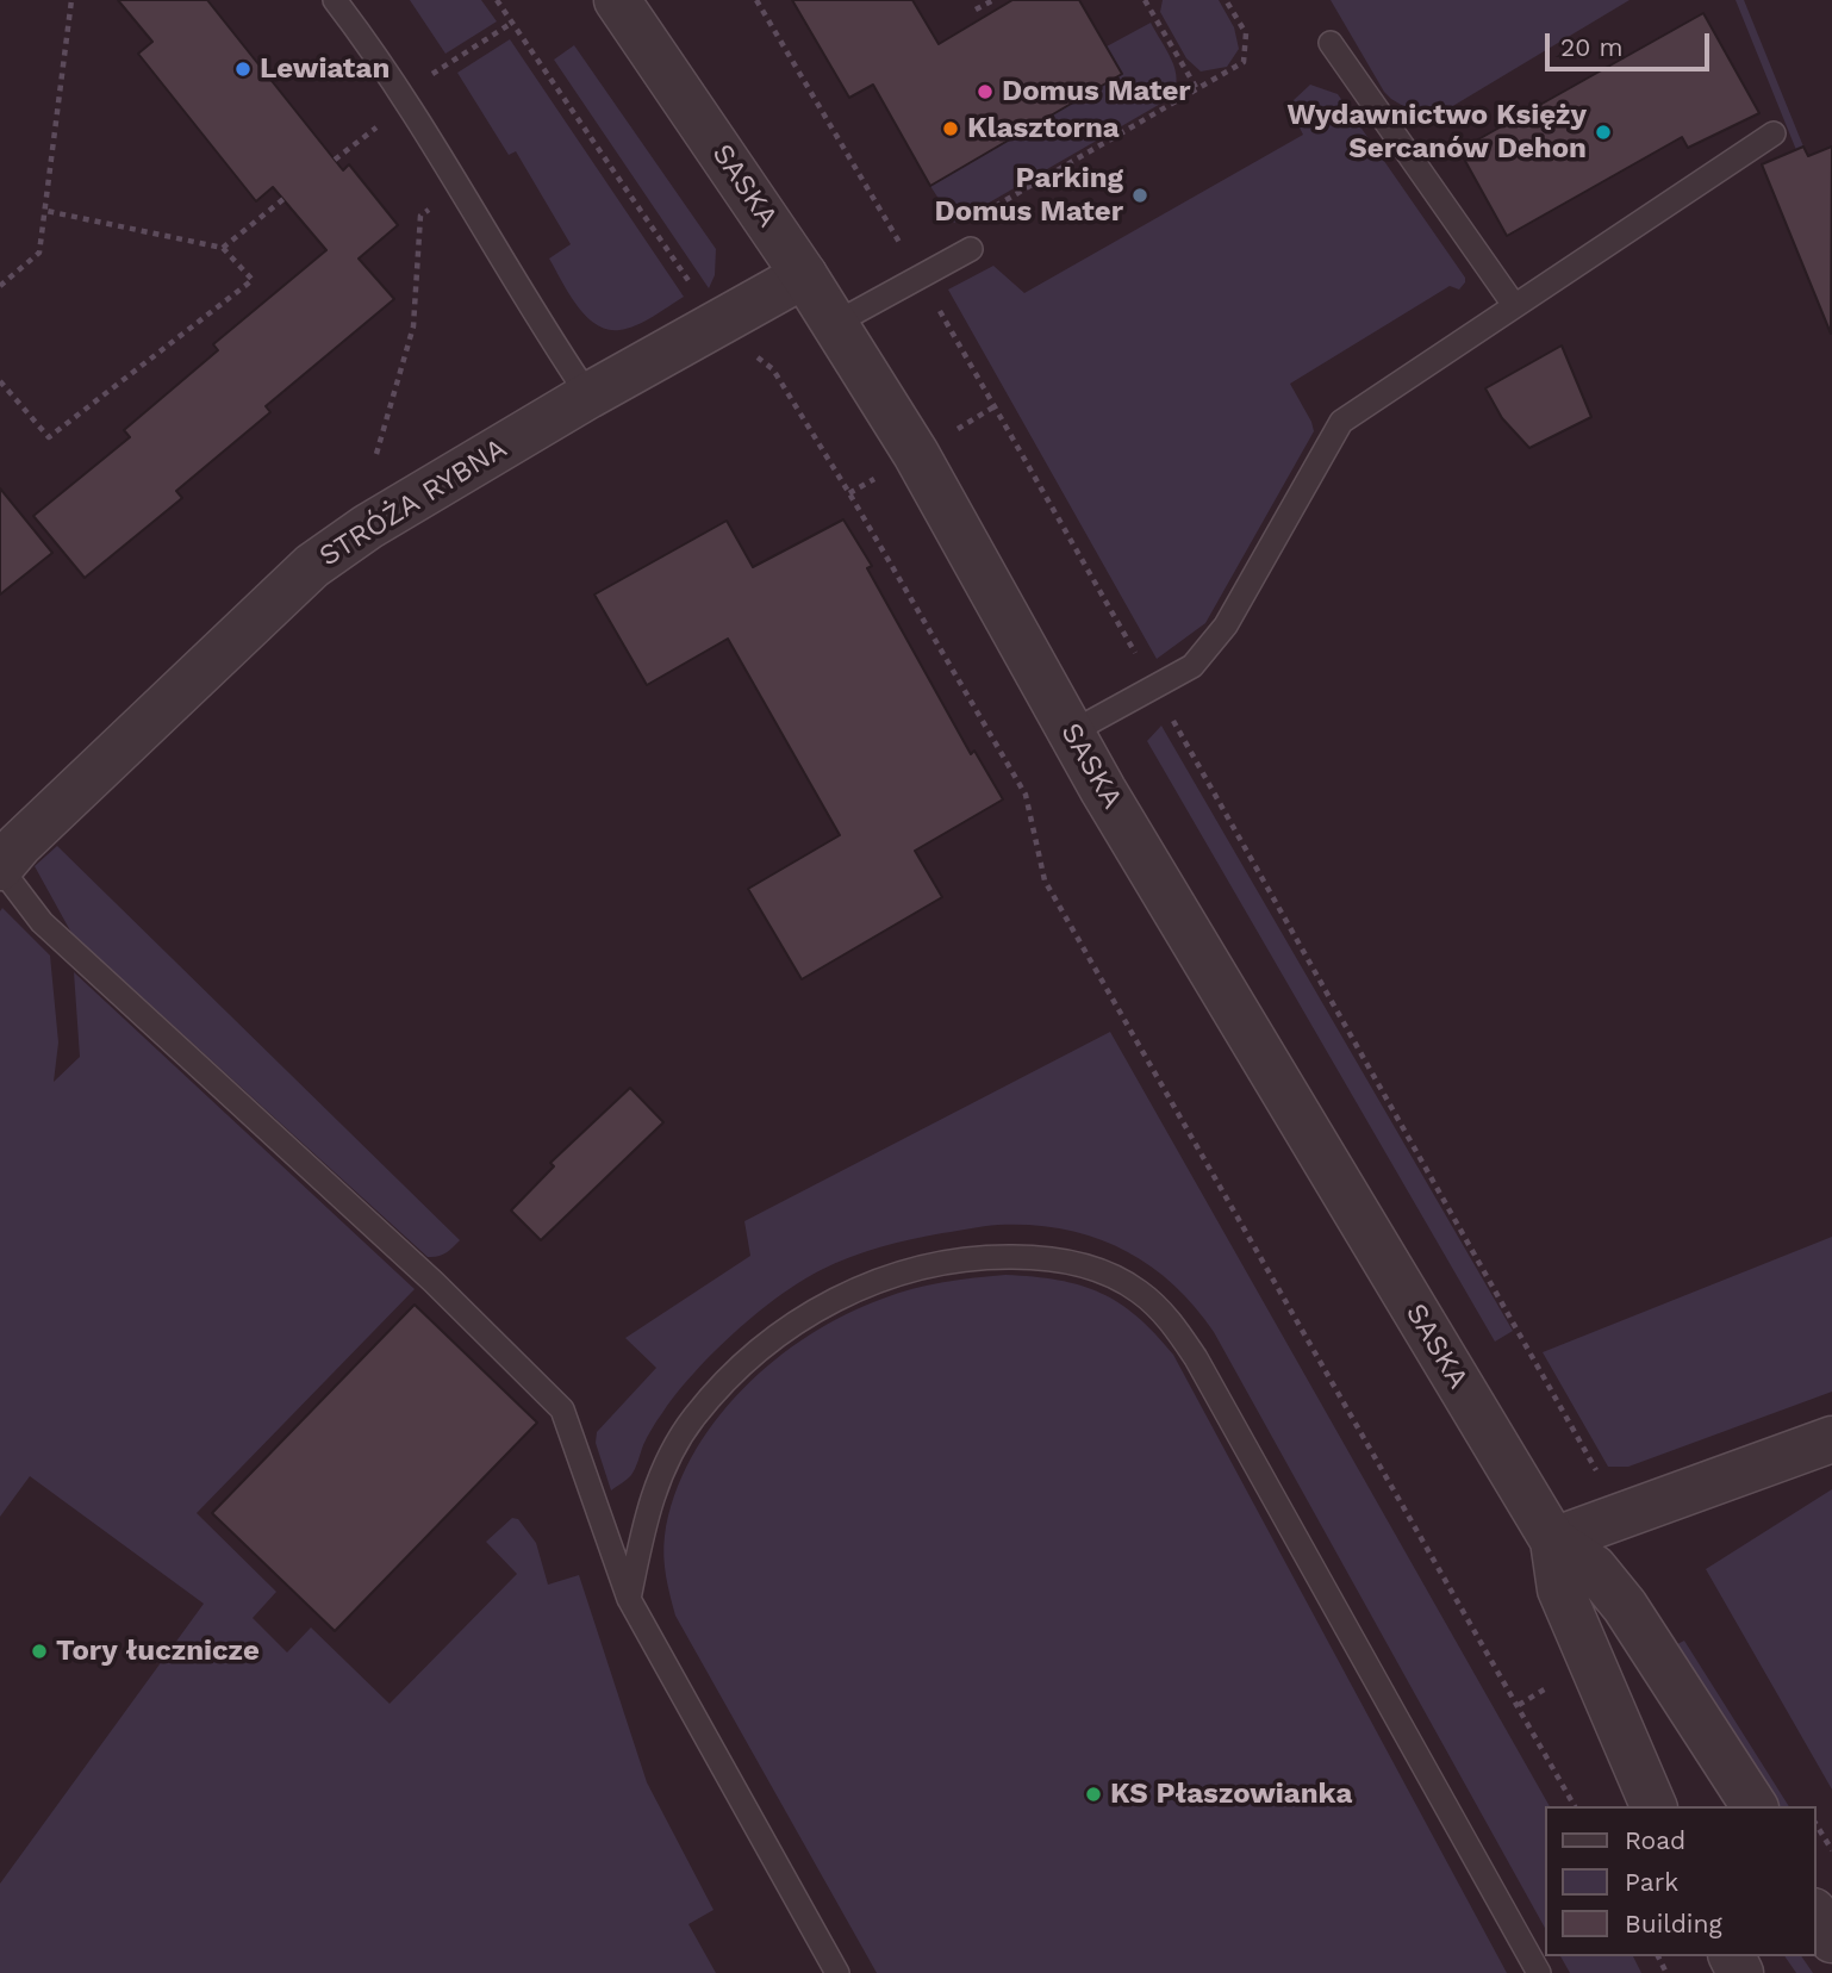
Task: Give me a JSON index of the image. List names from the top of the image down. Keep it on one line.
{"streets":{"street":["SASKA","STRÓŻA RYBNA"]},"crossings":[["SASKA","STRÓŻA RYBNA"]],"places":["Lewiatan","Domus Mater","Klasztorna","Wydawnictwo Księży Sercanów Dehon","Parking Domus Mater","Tory łucznicze","KS Płaszowianka"],"legend":["Road","Park","Building"],"scale_bar":"20 m"}
